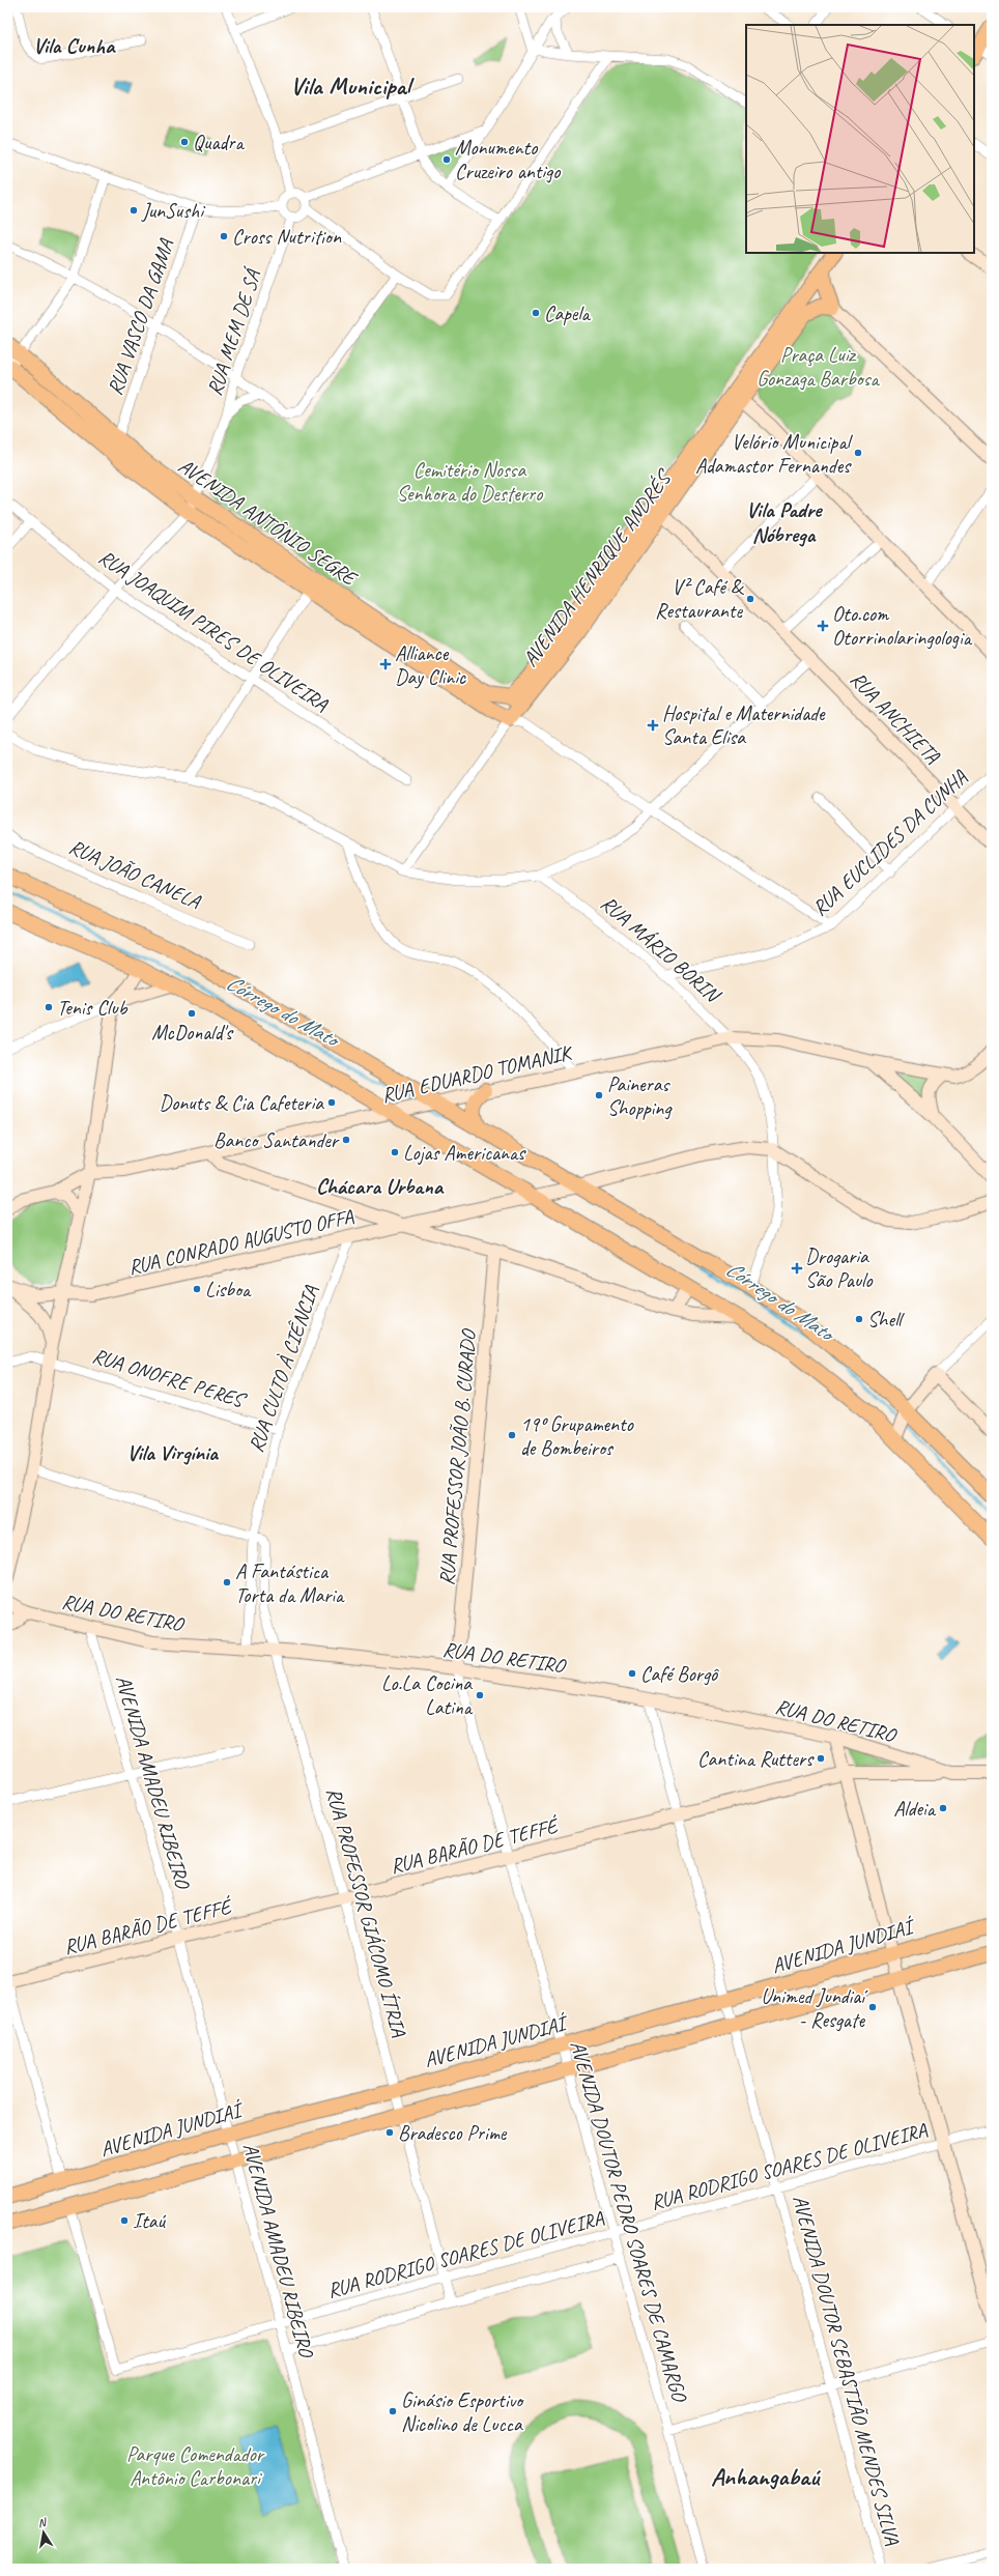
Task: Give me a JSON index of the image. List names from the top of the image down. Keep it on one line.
{"streets":{"main road":["AVENIDA ANTÔNIO SEGRE","AVENIDA HENRIQUE ANDRÉS","AVENIDA JUNDIAÍ"],"street":["RUA VASCO DA GAMA","RUA MEM DE SÁ","RUA JOAQUIM PIRES DE OLIVEIRA","RUA ANCHIETA","RUA EUCLIDES DA CUNHA","RUA JOÃO CANELA","RUA MÁRIO BORIN","RUA EDUARDO TOMANIK","RUA CONRADO AUGUSTO OFFA","RUA CULTO À CIÊNCIA","RUA ONOFRE PERES","RUA PROFESSOR JOÃO B. CURADO","RUA DO RETIRO","AVENIDA AMADEU RIBEIRO","RUA BARÃO DE TEFFÉ","RUA PROFESSOR GIÁCOMO ÍTRIA","RUA RODRIGO SOARES DE OLIVEIRA","AVENIDA DOUTOR PEDRO SOARES DE CAMARGO","AVENIDA DOUTOR SEBASTIÃO MENDES SILVA"]},"crossings":[["RUA VASCO DA GAMA","AVENIDA ANTÔNIO SEGRE"],["RUA MEM DE SÁ","AVENIDA ANTÔNIO SEGRE"],["RUA MEM DE SÁ","RUA JOAQUIM PIRES DE OLIVEIRA"],["AVENIDA ANTÔNIO SEGRE","AVENIDA HENRIQUE ANDRÉS"],["AVENIDA HENRIQUE ANDRÉS","RUA ANCHIETA"],["RUA ANCHIETA","RUA EUCLIDES DA CUNHA"],["RUA EUCLIDES DA CUNHA","RUA MÁRIO BORIN"],["RUA MÁRIO BORIN","RUA EDUARDO TOMANIK"],["RUA MÁRIO BORIN","RUA CONRADO AUGUSTO OFFA"],["RUA CONRADO AUGUSTO OFFA","RUA CULTO À CIÊNCIA"],["RUA CULTO À CIÊNCIA","RUA ONOFRE PERES"],["RUA CULTO À CIÊNCIA","RUA DO RETIRO"],["RUA PROFESSOR JOÃO B. CURADO","RUA DO RETIRO"],["RUA PROFESSOR JOÃO B. CURADO","AVENIDA DOUTOR PEDRO SOARES DE CAMARGO"],["RUA DO RETIRO","AVENIDA AMADEU RIBEIRO"],["RUA DO RETIRO","RUA BARÃO DE TEFFÉ"],["RUA DO RETIRO","RUA PROFESSOR GIÁCOMO ÍTRIA"],["RUA DO RETIRO","AVENIDA DOUTOR PEDRO SOARES DE CAMARGO"],["RUA DO RETIRO","AVENIDA DOUTOR SEBASTIÃO MENDES SILVA"],["AVENIDA AMADEU RIBEIRO","RUA BARÃO DE TEFFÉ"],["AVENIDA AMADEU RIBEIRO","AVENIDA JUNDIAÍ"],["AVENIDA AMADEU RIBEIRO","RUA RODRIGO SOARES DE OLIVEIRA"],["RUA BARÃO DE TEFFÉ","RUA PROFESSOR GIÁCOMO ÍTRIA"],["RUA BARÃO DE TEFFÉ","AVENIDA DOUTOR PEDRO SOARES DE CAMARGO"],["RUA BARÃO DE TEFFÉ","AVENIDA DOUTOR SEBASTIÃO MENDES SILVA"],["RUA PROFESSOR GIÁCOMO ÍTRIA","AVENIDA JUNDIAÍ"],["RUA PROFESSOR GIÁCOMO ÍTRIA","RUA RODRIGO SOARES DE OLIVEIRA"],["AVENIDA JUNDIAÍ","AVENIDA DOUTOR PEDRO SOARES DE CAMARGO"],["AVENIDA JUNDIAÍ","AVENIDA DOUTOR SEBASTIÃO MENDES SILVA"],["RUA RODRIGO SOARES DE OLIVEIRA","AVENIDA DOUTOR PEDRO SOARES DE CAMARGO"],["RUA RODRIGO SOARES DE OLIVEIRA","AVENIDA DOUTOR SEBASTIÃO MENDES SILVA"]],"districts":["Vila Cunha","Vila Municipal","Vila Padre Nóbrega","Chácara Urbana","Vila Virgínia","Anhangabaú"],"water":["Córrego do Mato"],"parks":["Praça Luiz Gonzaga Barbosa","Cemitério Nossa Senhora do Desterro","Parque Comendador Antônio Carbonari"],"places":{"other":["Quadra","Monumento Cruzeiro antigo","JunSushi","Cross Nutrition","Capela","Velório Municipal Adamastor Fernandes","V² Café & Restaurante","Tenis Club","McDonald's","Paineras Shopping","Donuts & Cia Cafeteria","Banco Santander","Lojas Americanas","Lisboa","Shell","19º Grupamento de Bombeiros","A Fantástica Torta da Maria","Café Borgô","Lo.La Cocina Latina","Cantina Rutters","Aldeia","Unimed Jundiaí - Resgate","Bradesco Prime","Itaú","Ginásio Esportivo Nicolino de Lucca"],"health":["Oto.com Otorrinolaringologia","Alliance Day Clinic","Hospital e Maternidade Santa Elisa","Drogaria São Paulo"]},"north":"top"}
